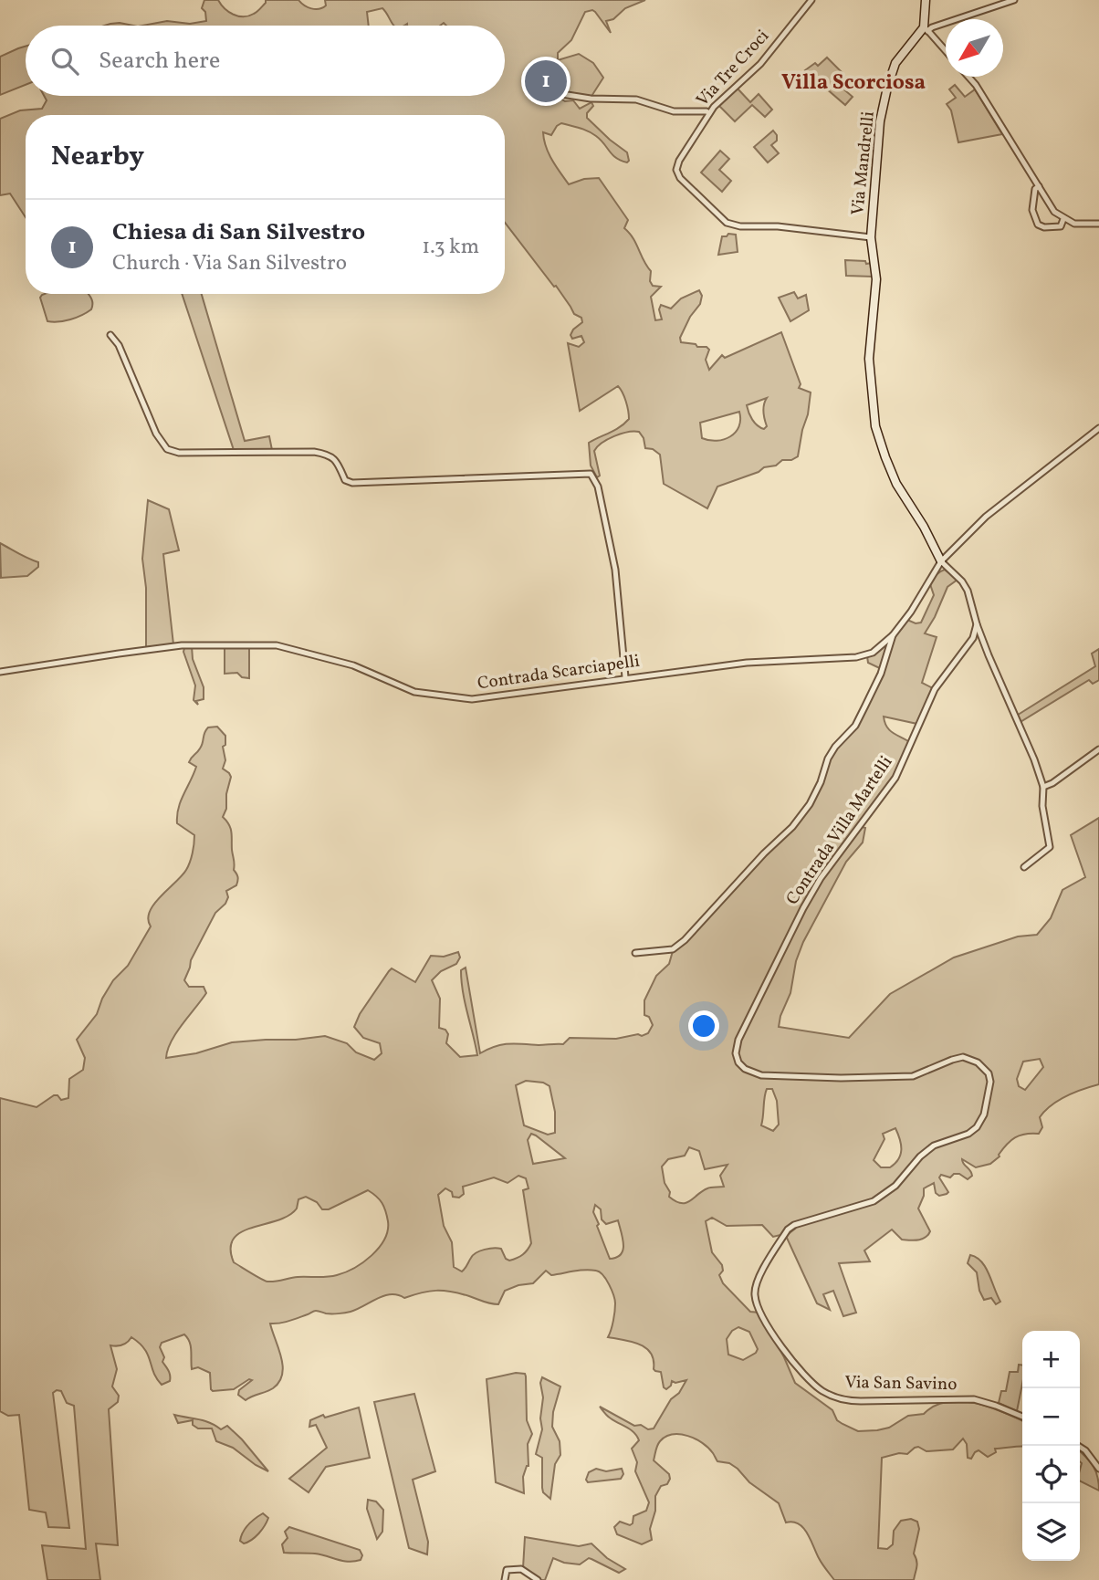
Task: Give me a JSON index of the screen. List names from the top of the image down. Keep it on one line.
{"streets":{"street":["Via Tre Croci","Via Mandrelli","Contrada Scarciapelli","Contrada Villa Martelli","Via San Savino"]},"crossings":[["Via Tre Croci","Via Mandrelli"],["Contrada Villa Martelli","Via San Savino"]],"districts":["Villa Scorciosa"],"north":"bottom left","page":{"search":"Search here","pins":"1","heading":"Nearby","list":[{"mark":"1","name":"Chiesa di San Silvestro","note":"Church · Via San Silvestro","value":"1.3 km"}],"map_buttons":["+","−"]}}
